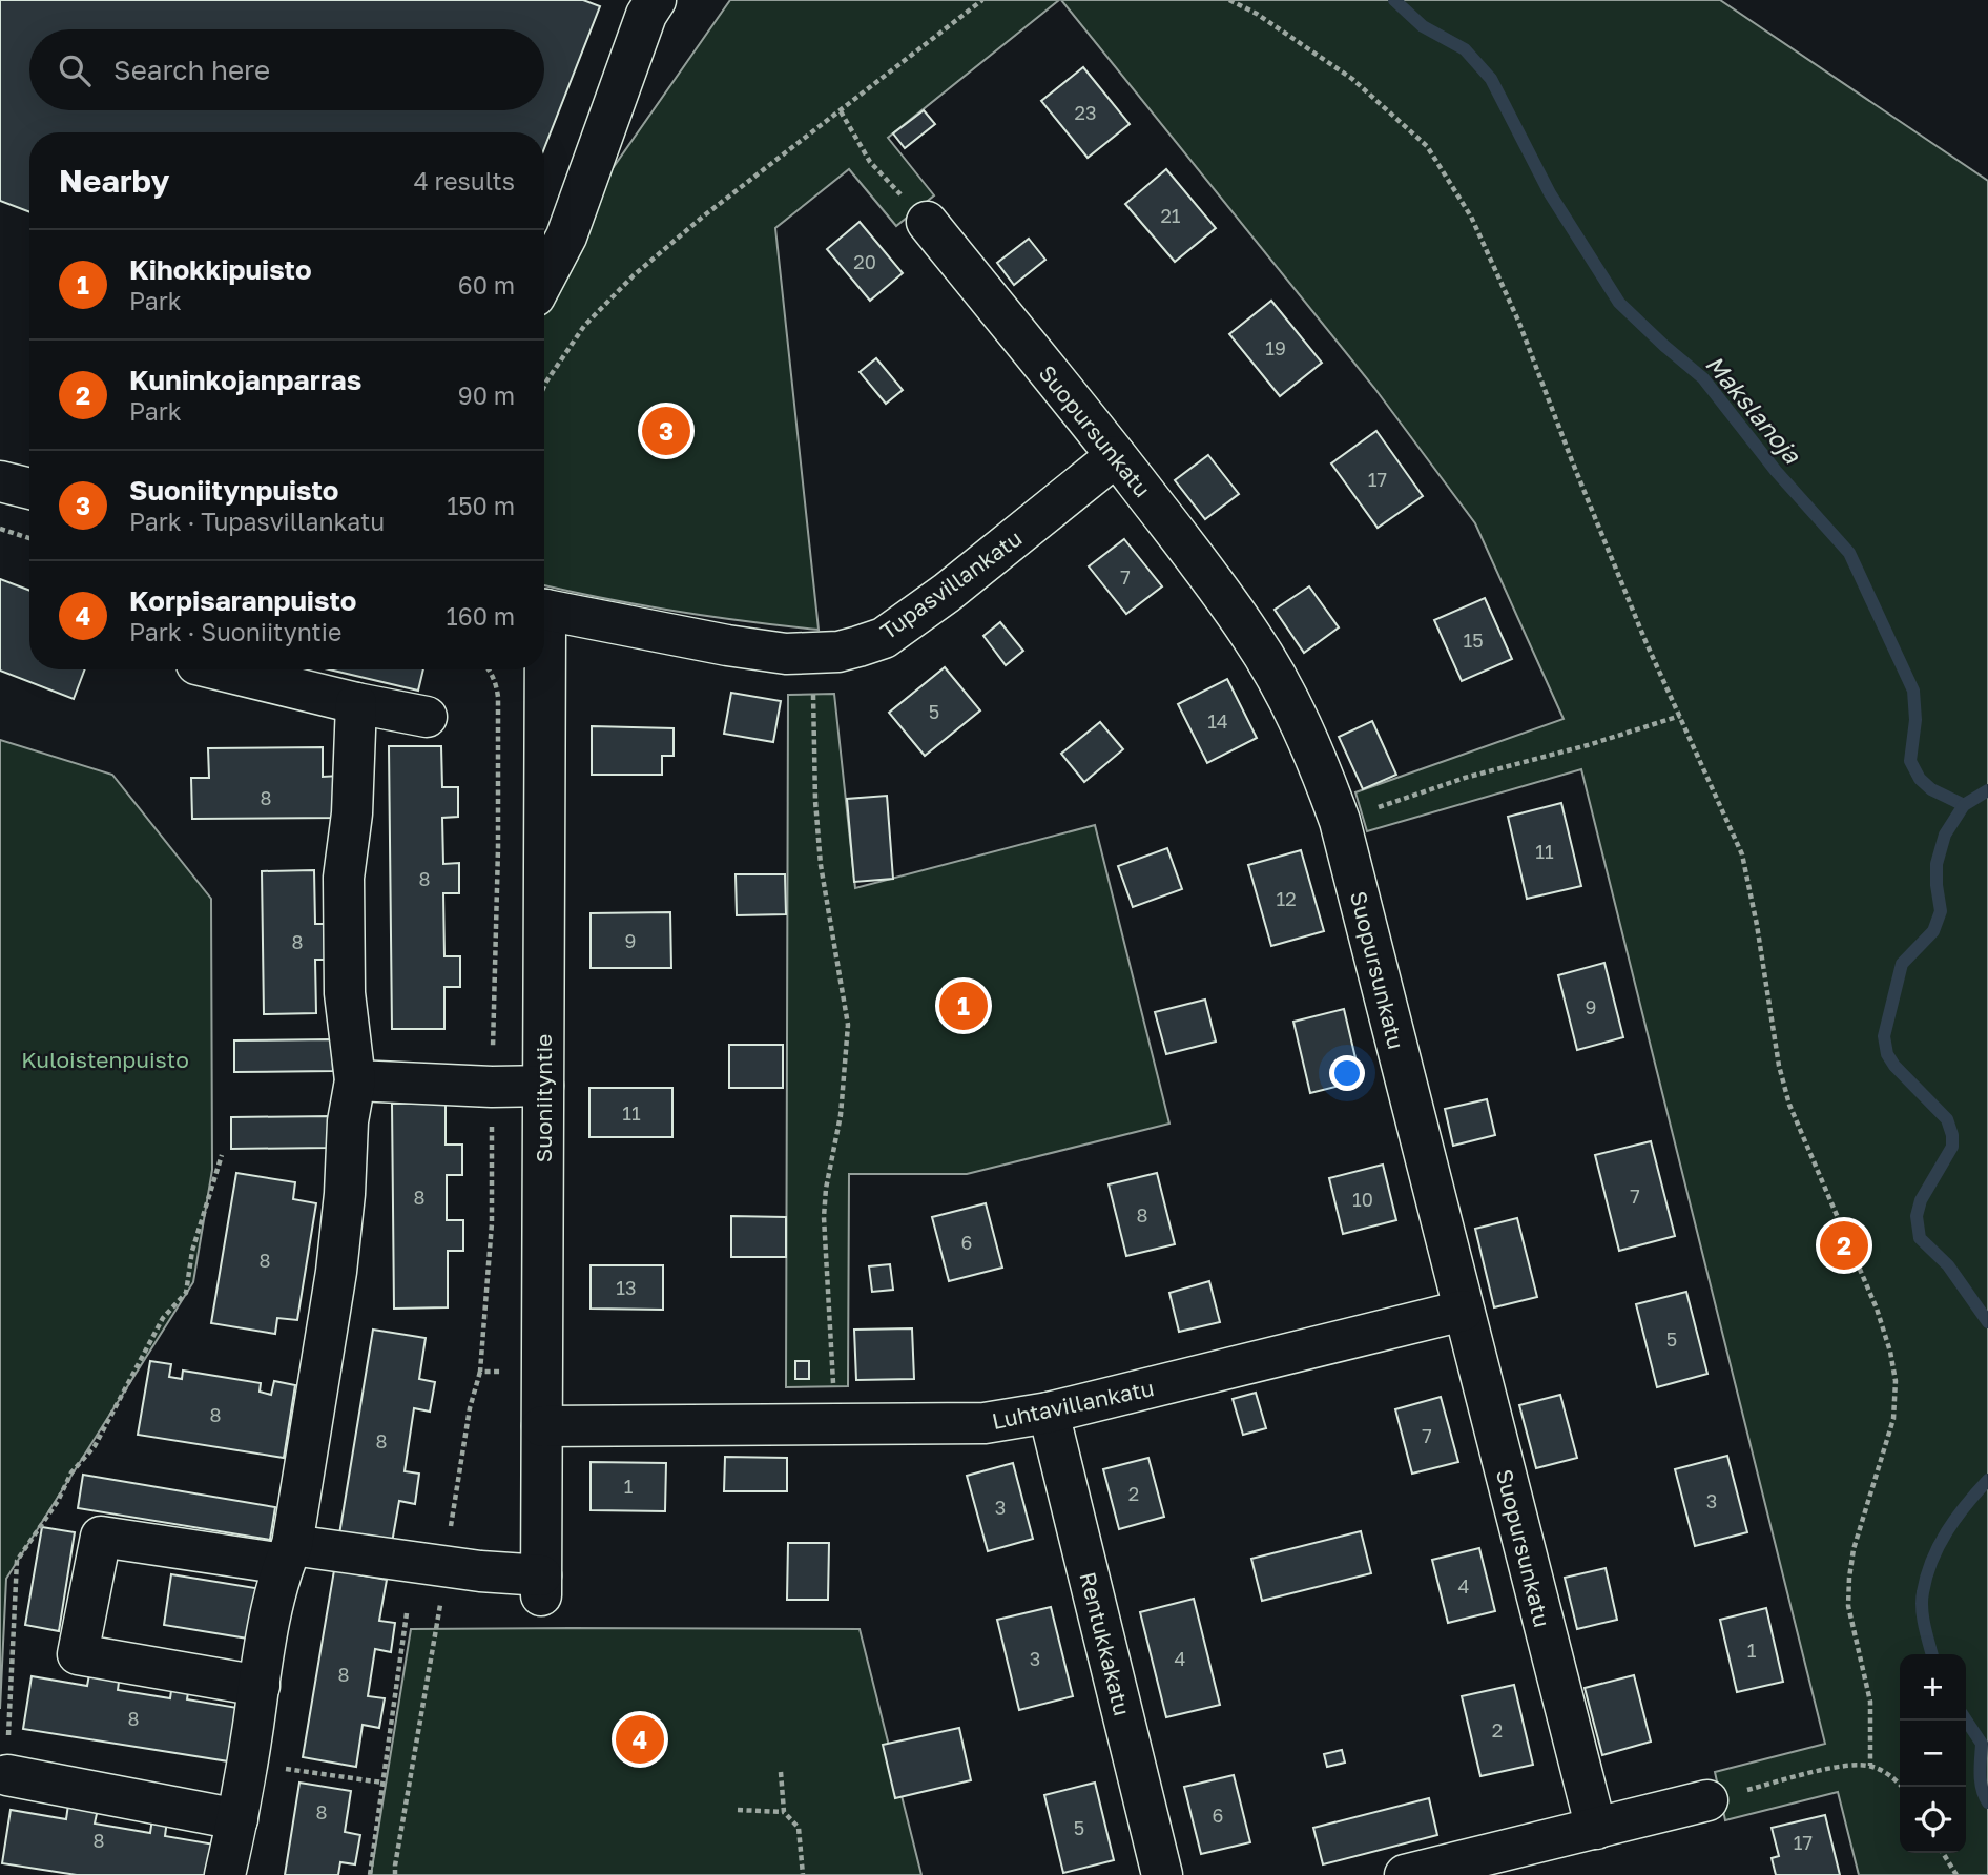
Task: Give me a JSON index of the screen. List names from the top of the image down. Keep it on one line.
{"streets":{"street":["Suopursunkatu","Tupasvillankatu","Suoniityntie","Luhtavillankatu","Rentukkakatu"]},"crossings":[["Suopursunkatu","Tupasvillankatu"],["Suopursunkatu","Luhtavillankatu"],["Suoniityntie","Luhtavillankatu"],["Luhtavillankatu","Rentukkakatu"]],"water":["Makslanoja"],"parks":["Kuloistenpuisto"],"house_numbers":["23","21","20","19","17","7","15","5","14","8","11","8","12","9","8","9","11","7","8","10","8","6","8","13","5","8","7","8","1","2","3","3","4","1","3","4","8","8","2","8","6","5","8","17"],"page":{"search":"Search here","heading":["Nearby","4 results"],"list":[{"mark":"1","name":"Kihokkipuisto","note":"Park","value":"60 m"},{"mark":"2","name":"Kuninkojanparras","note":"Park","value":"90 m"},{"mark":"3","name":"Suoniitynpuisto","note":"Park · Tupasvillankatu","value":"150 m"},{"mark":"4","name":"Korpisaranpuisto","note":"Park · Suoniityntie","value":"160 m"}],"pins":["3","1","2","4"],"map_buttons":["+","−"]}}
